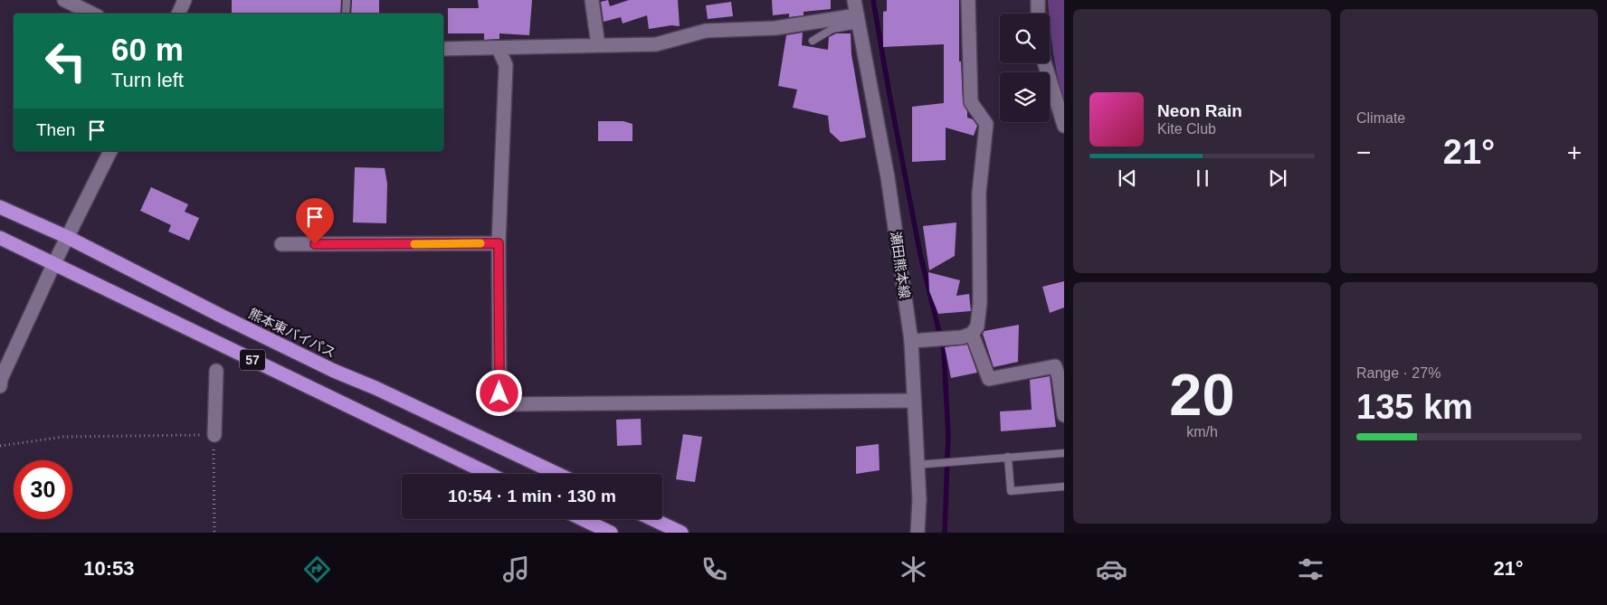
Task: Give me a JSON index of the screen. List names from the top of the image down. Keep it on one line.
{"streets":{"highway":["熊本東バイパス","57"],"street":["瀬田熊本線"]},"page":{"tile":["Climate",["20","km/h"],["Range · 27%","135 km"]],"turn":["60 m","Turn left"],"song":["Neon Rain","Kite Club"],"then":"Then","heat":["−","21°","+"],"limit":"30","trip":"10:54 · 1 min · 130 m","tabs":["10:53","21°"]}}
